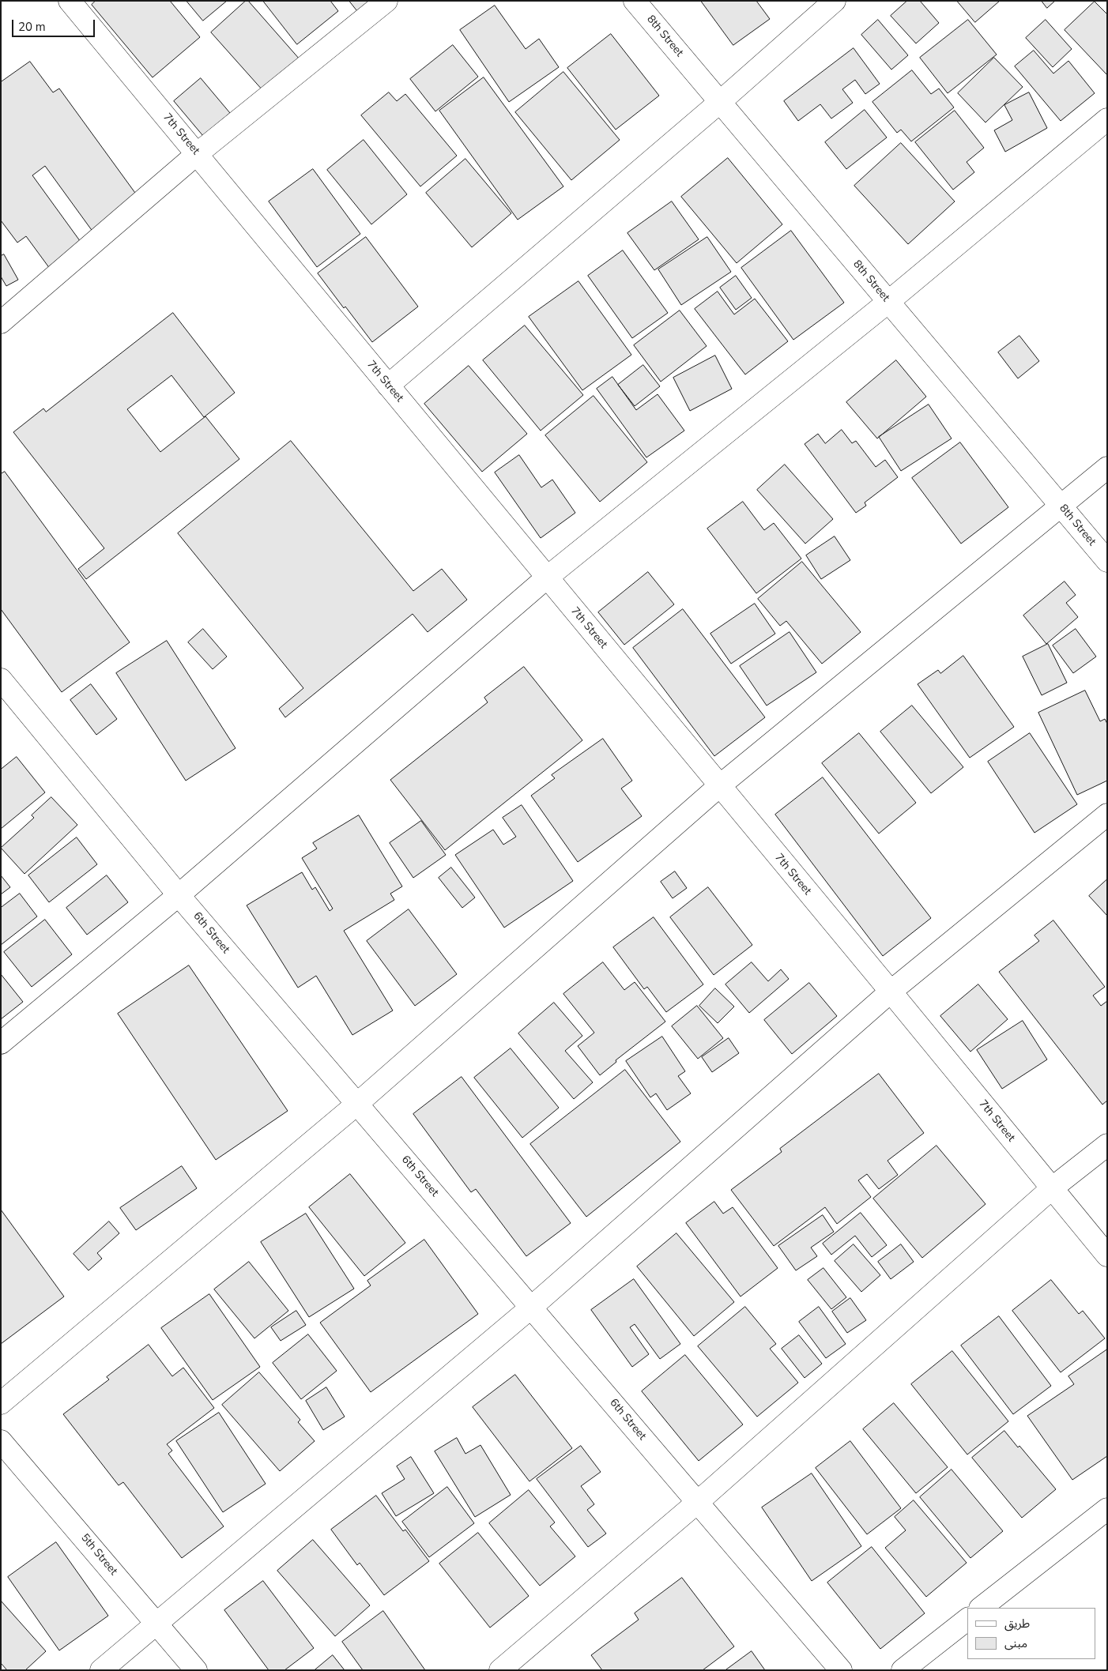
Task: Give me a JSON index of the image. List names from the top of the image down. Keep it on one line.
{"streets":{"street":["8th Street","7th Street","6th Street","5th Street"]},"legend":["طريق","مبنى"],"scale_bar":"20 m"}
